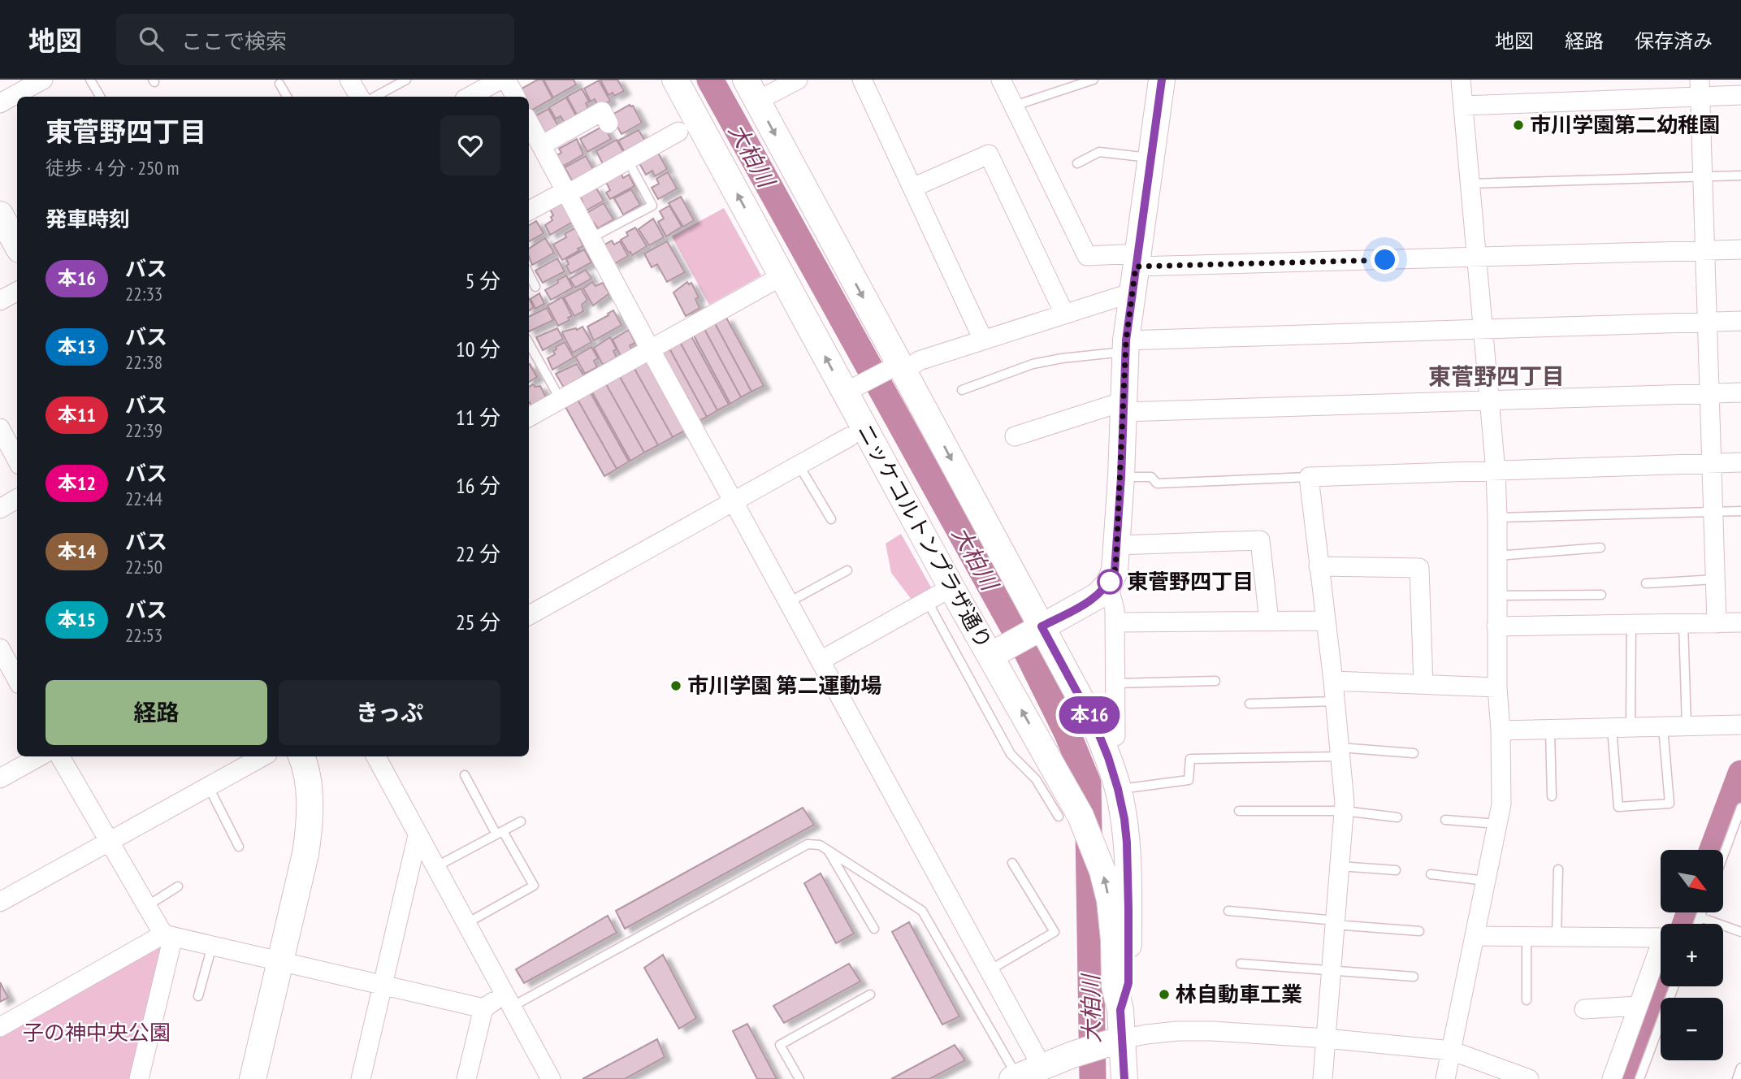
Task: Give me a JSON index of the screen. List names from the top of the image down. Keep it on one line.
{"streets":{"street":["ニッケコルトンプラザ通り"]},"districts":["東菅野四丁目"],"water":["大柏川"],"parks":["子の神中央公園"],"places":["市川学園第二幼稚園","東菅野四丁目","市川学園 第二運動場","林自動車工業"],"lines":["bus line 本16"],"north":"bottom right","page":{"header":"地図","search":"ここで検索","nav":["地図","経路","保存済み"],"on_map":"本16","heading":[["東菅野四丁目","徒歩 · 4 分 · 250 m"],"発車時刻"],"list":[{"mark":"本16","name":"バス","note":"22:33","value":"5 分"},{"mark":"本13","name":"バス","note":"22:38","value":"10 分"},{"mark":"本11","name":"バス","note":"22:39","value":"11 分"},{"mark":"本12","name":"バス","note":"22:44","value":"16 分"},{"mark":"本14","name":"バス","note":"22:50","value":"22 分"},{"mark":"本15","name":"バス","note":"22:53","value":"25 分"}],"buttons":["経路","きっぷ"],"map_buttons":["+","−"]}}
